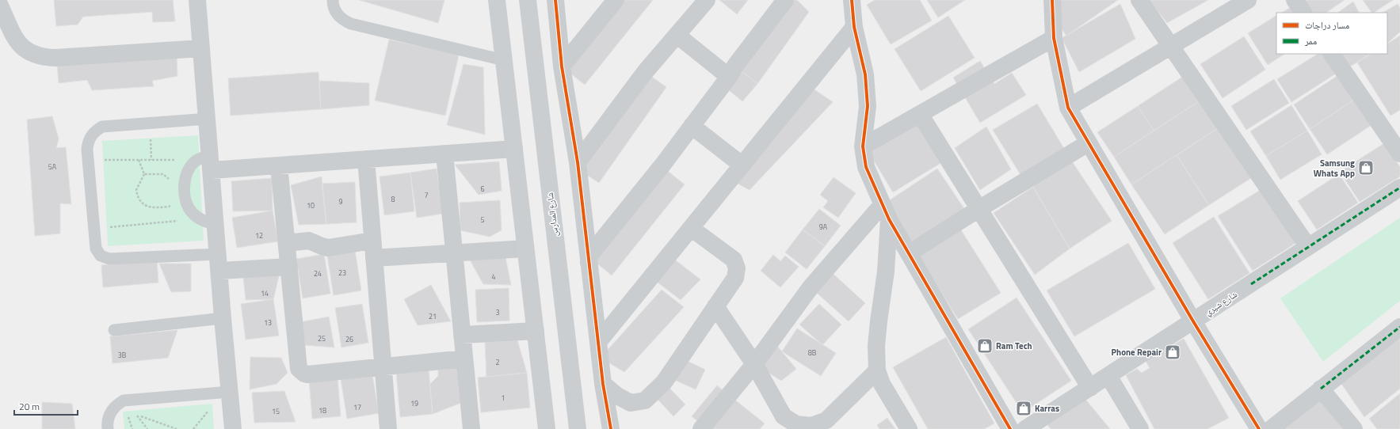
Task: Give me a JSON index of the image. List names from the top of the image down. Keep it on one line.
{"streets":{"street":["شارع المدارس","شارع شيري"]},"places":{"shop":["Samsung Whats App","Ram Tech","Phone Repair","Karras"]},"house_numbers":["5A","6","7","8","9","10","5","9A","12","23","24","4","14","3","21","13","25","26","8B","3B","2","1","19","17","18","15"],"legend":["مسار دراجات","ممر"],"scale_bar":"20 m"}
